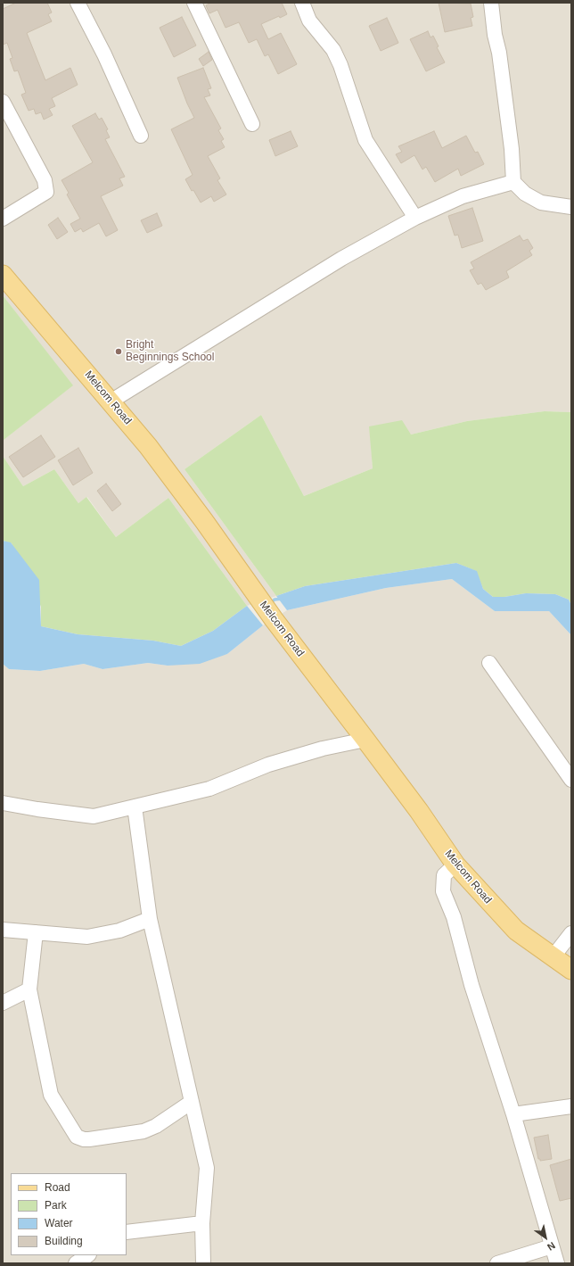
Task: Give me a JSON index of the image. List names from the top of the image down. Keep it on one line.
{"streets":{"main road":["Melcom Road"]},"places":["Bright Beginnings School"],"legend":["Road","Park","Water","Building"],"north":"bottom right"}
